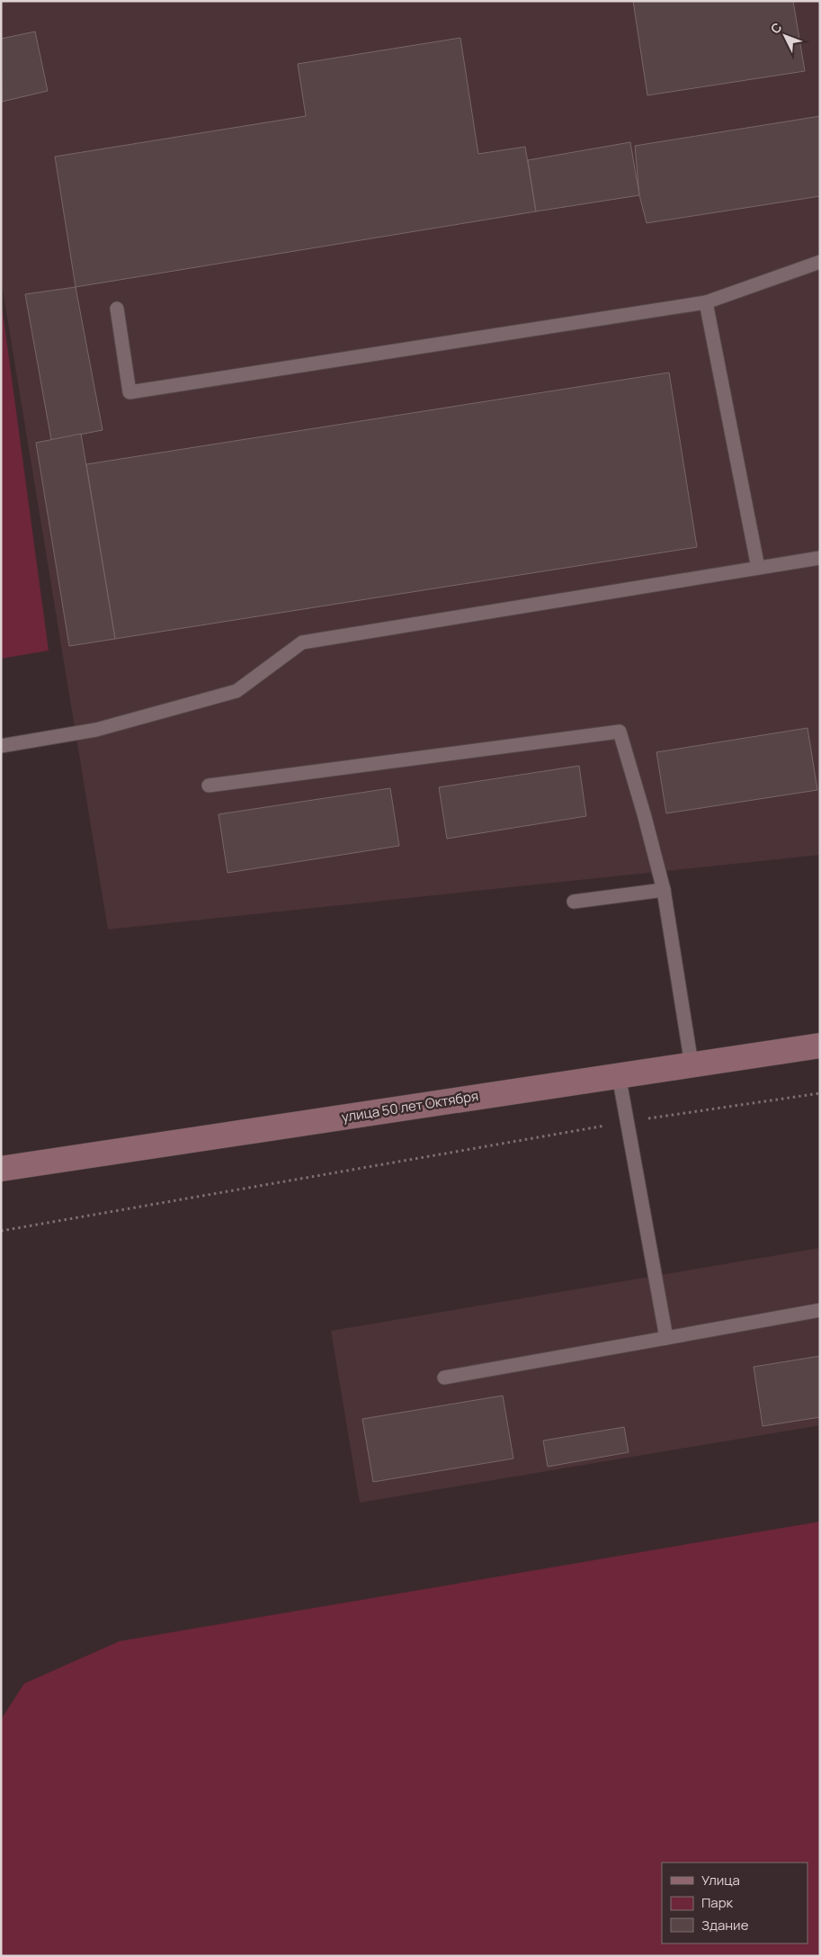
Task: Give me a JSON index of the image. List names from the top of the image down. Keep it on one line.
{"streets":{"main road":["улица 50 лет Октября"]},"legend":["Улица","Парк","Здание"],"north":"top left"}
